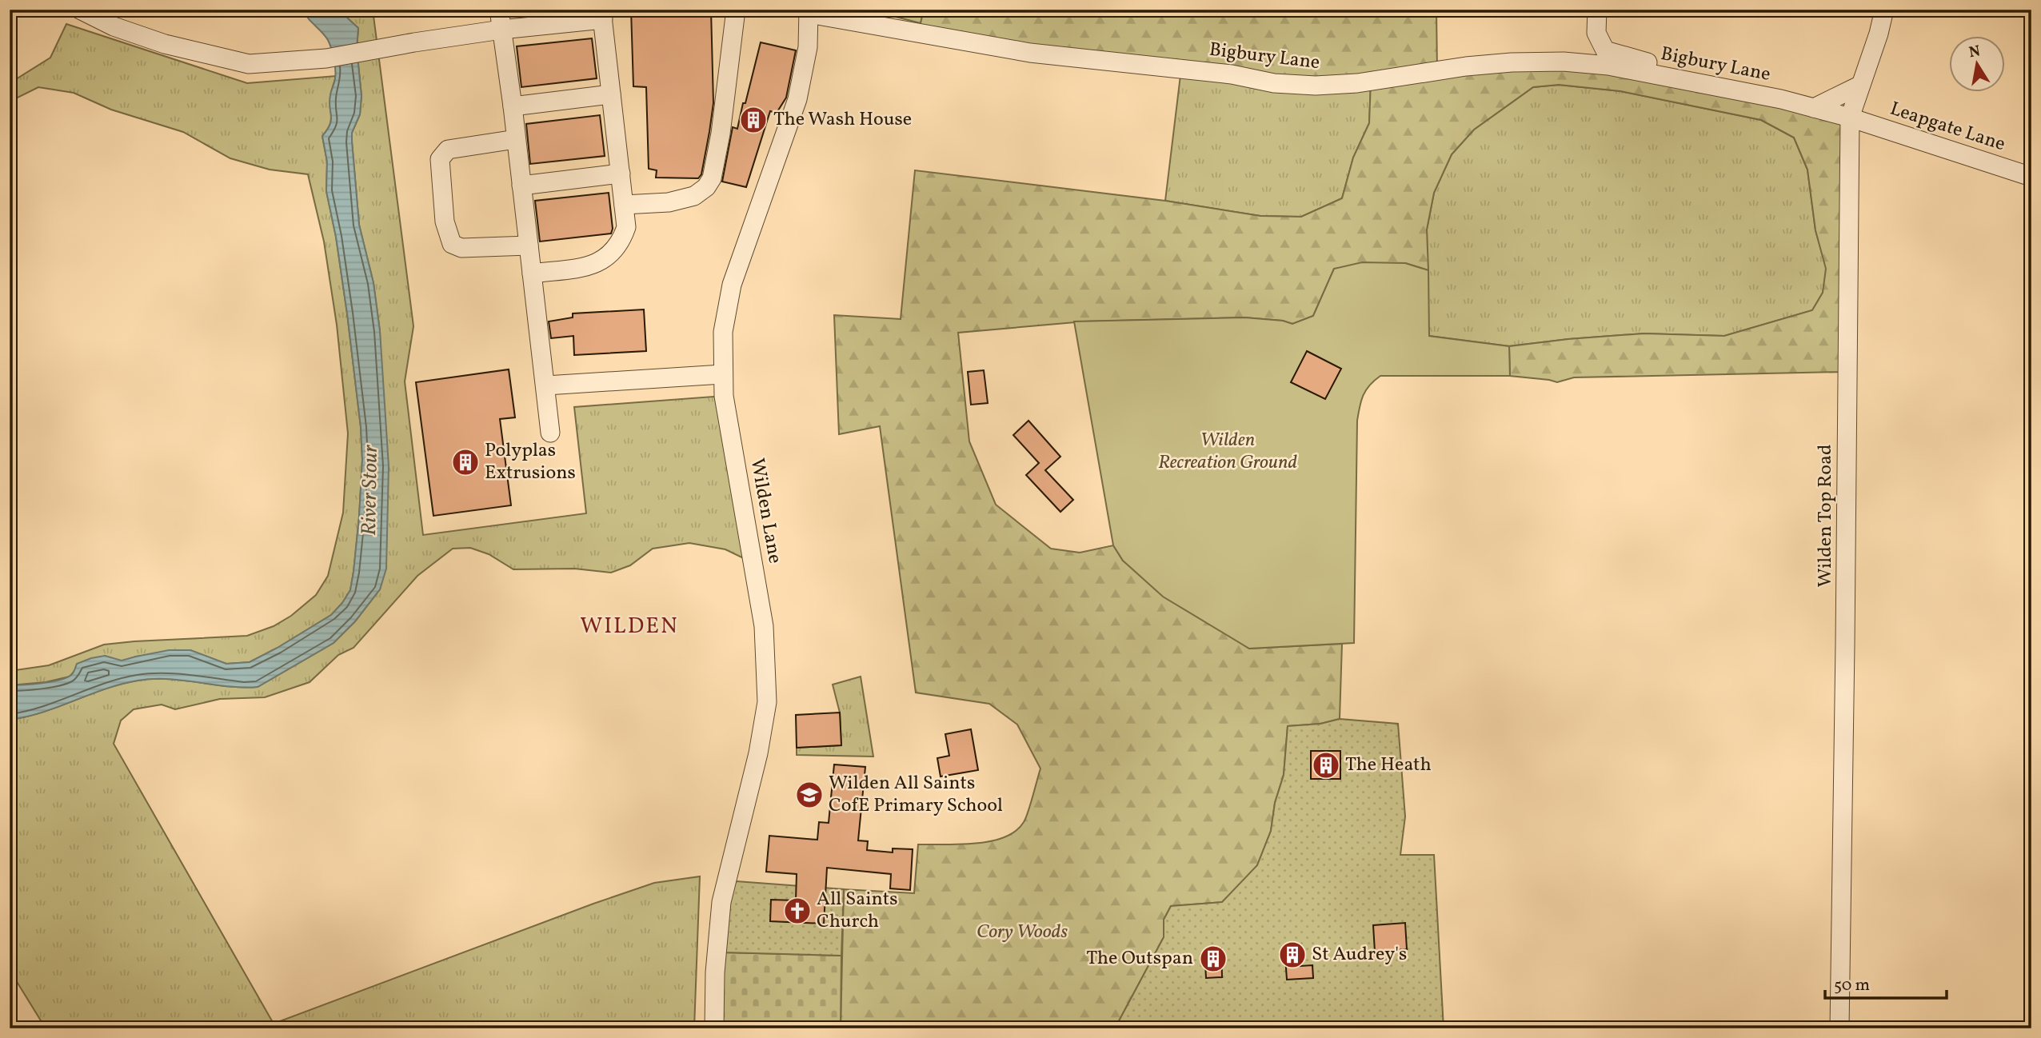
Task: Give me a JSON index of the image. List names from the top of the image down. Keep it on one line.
{"streets":{"street":["Bigbury Lane","Leapgate Lane","Wilden Lane","Wilden Top Road"]},"crossings":[["Bigbury Lane","Leapgate Lane"],["Bigbury Lane","Wilden Lane"],["Bigbury Lane","Wilden Top Road"],["Leapgate Lane","Wilden Top Road"]],"districts":["WILDEN"],"water":["River Stour"],"parks":["Wilden Recreation Ground","Cory Woods"],"places":{"building":["The Wash House","Polyplas Extrusions","The Heath","St Audrey's","The Outspan"],"school or university":["Wilden All Saints CofE Primary School"],"church":["All Saints Church"]},"scale_bar":"50 m","north":"top"}
